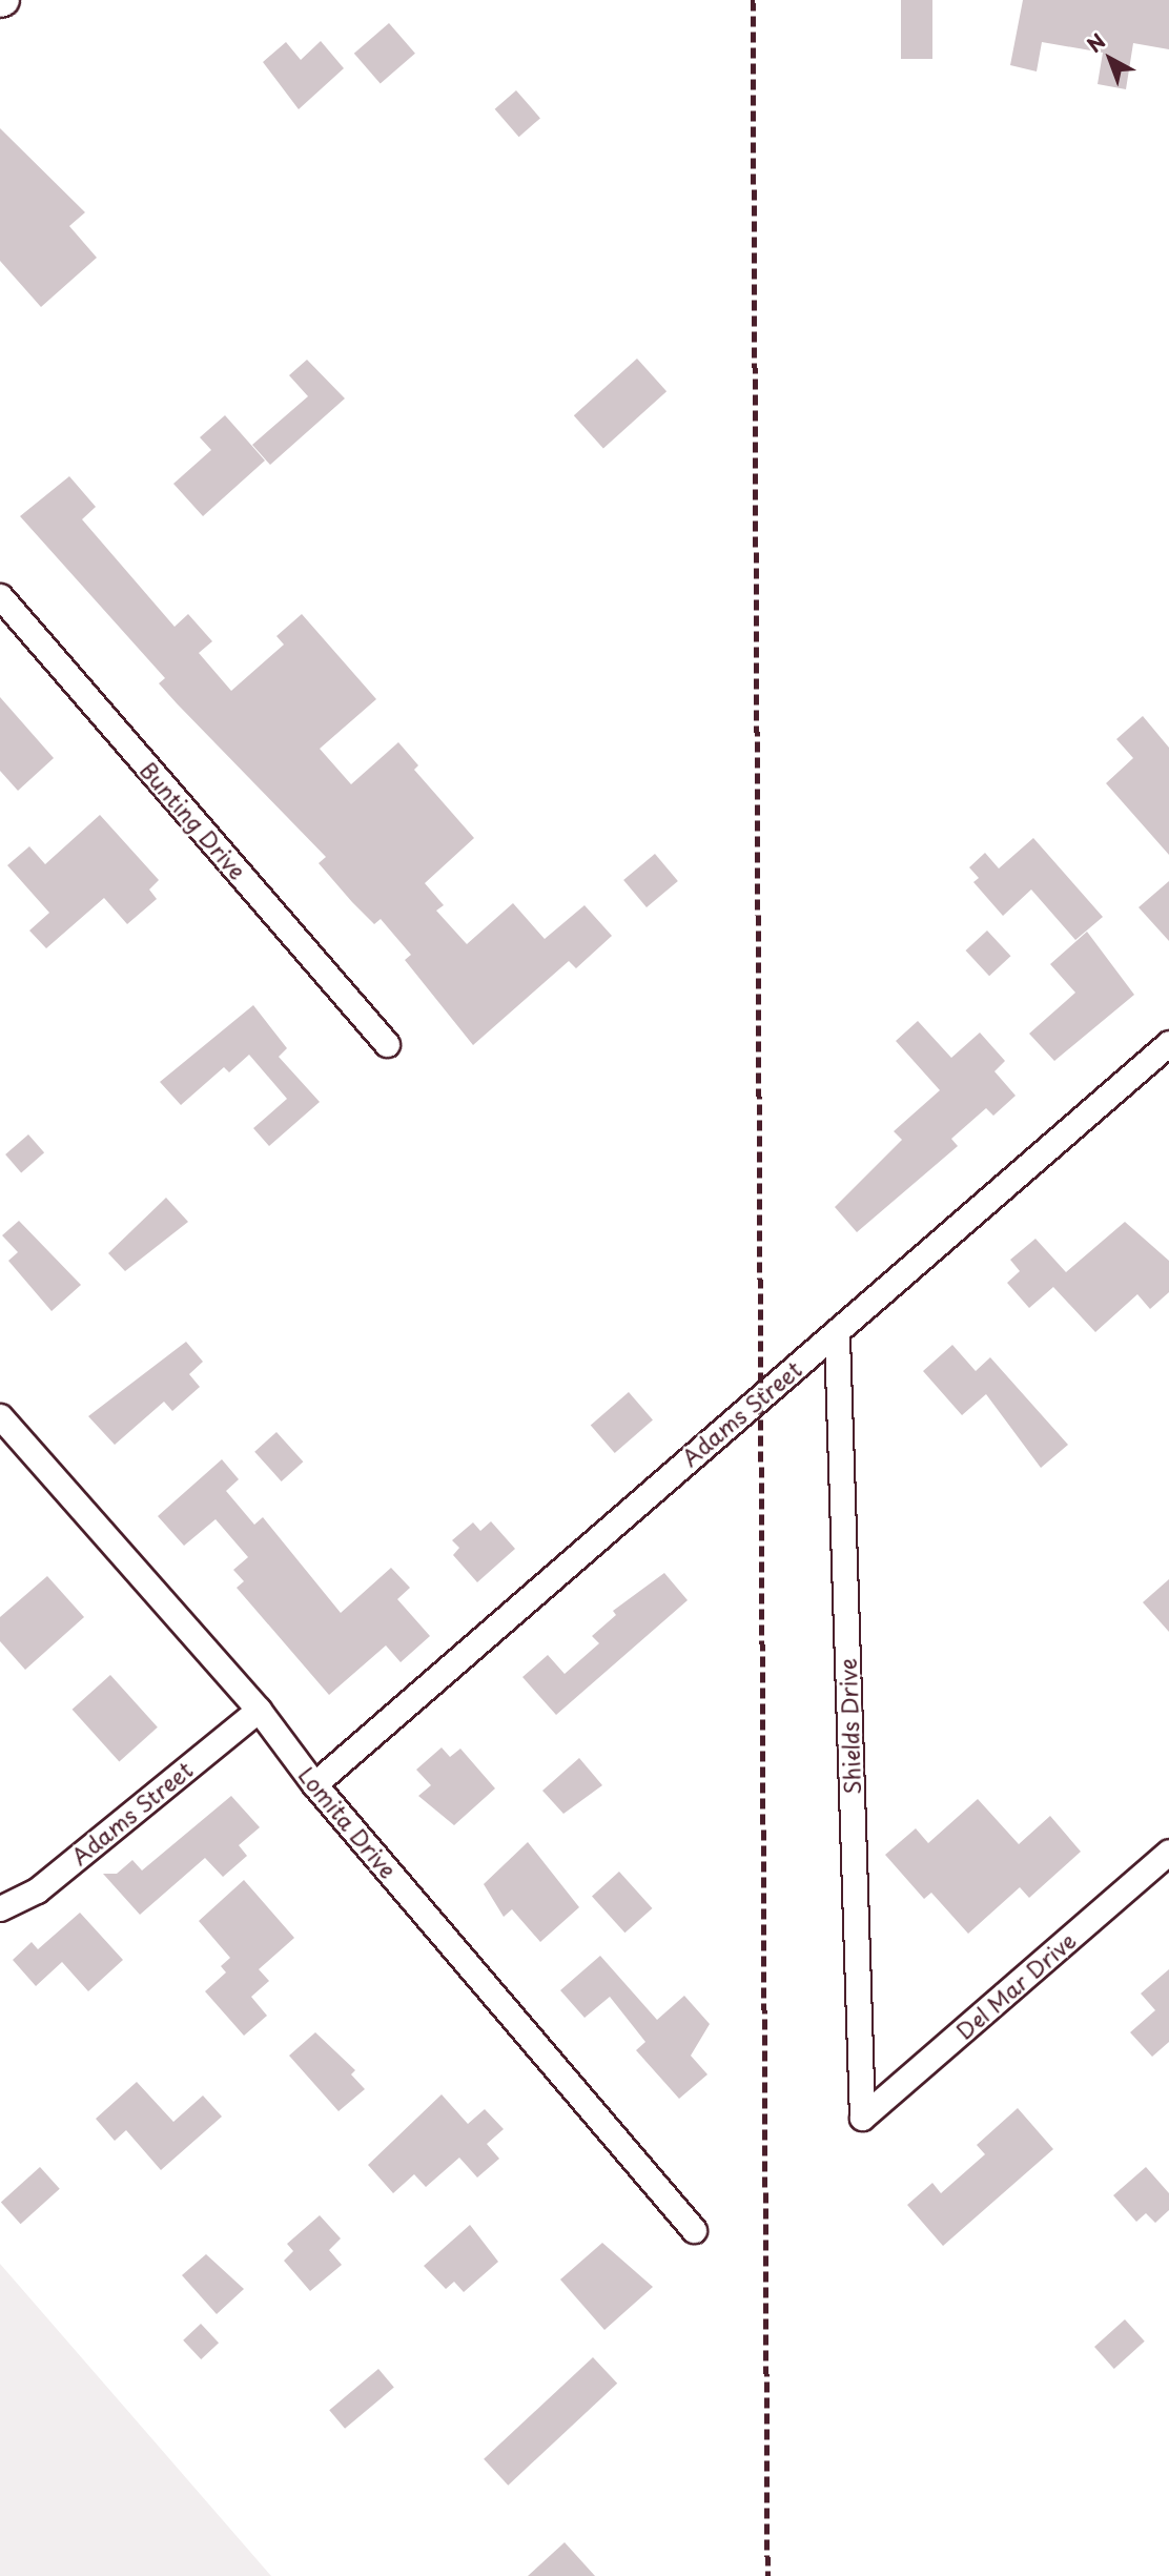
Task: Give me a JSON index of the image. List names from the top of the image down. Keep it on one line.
{"streets":{"street":["Bunting Drive","Adams Street","Shields Drive","Lomita Drive","Del Mar Drive"]},"crossings":[["Adams Street","Shields Drive"],["Adams Street","Lomita Drive"],["Shields Drive","Del Mar Drive"]],"north":"top left"}
